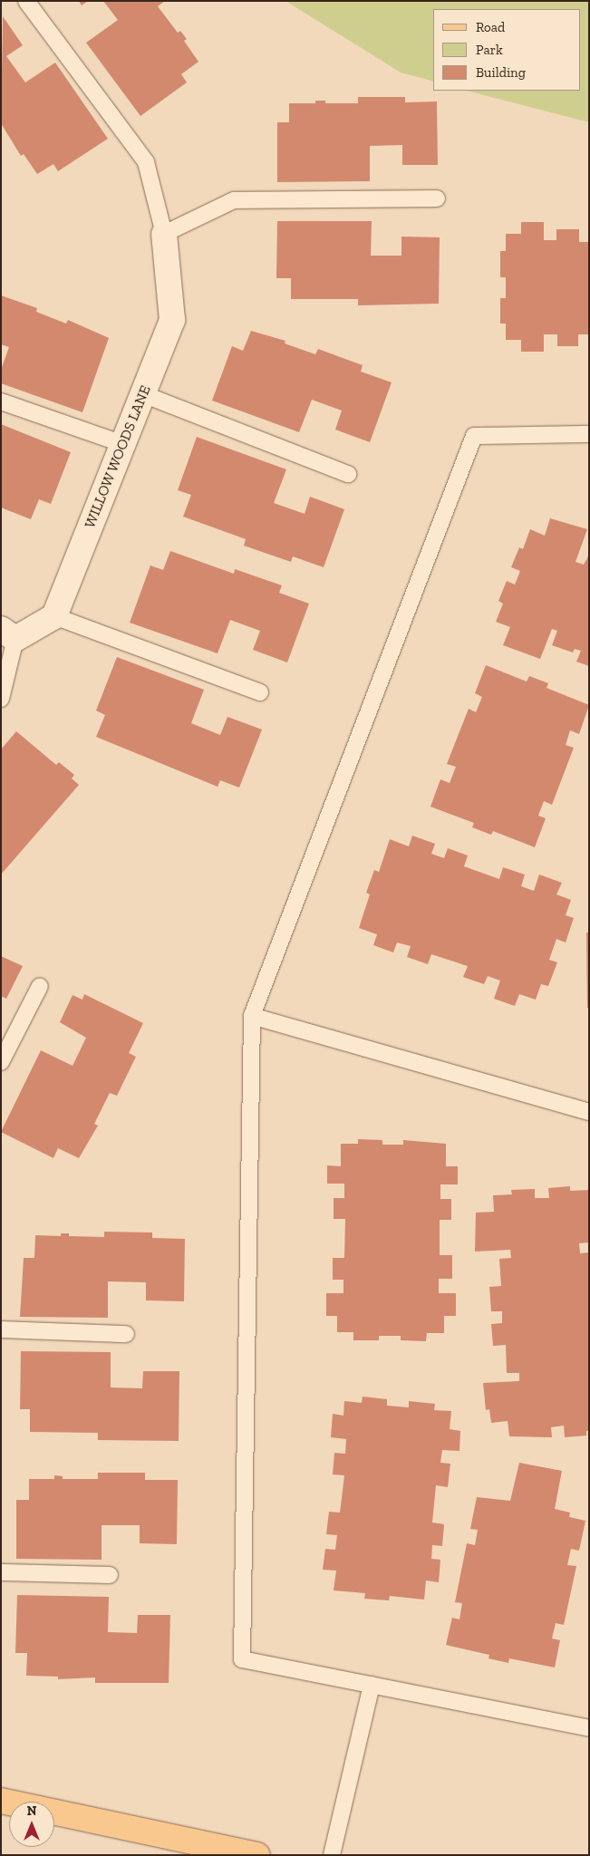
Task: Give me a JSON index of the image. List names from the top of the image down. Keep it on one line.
{"streets":{"street":["WILLOW WOODS LANE"]},"legend":["Road","Park","Building"],"north":"top"}
